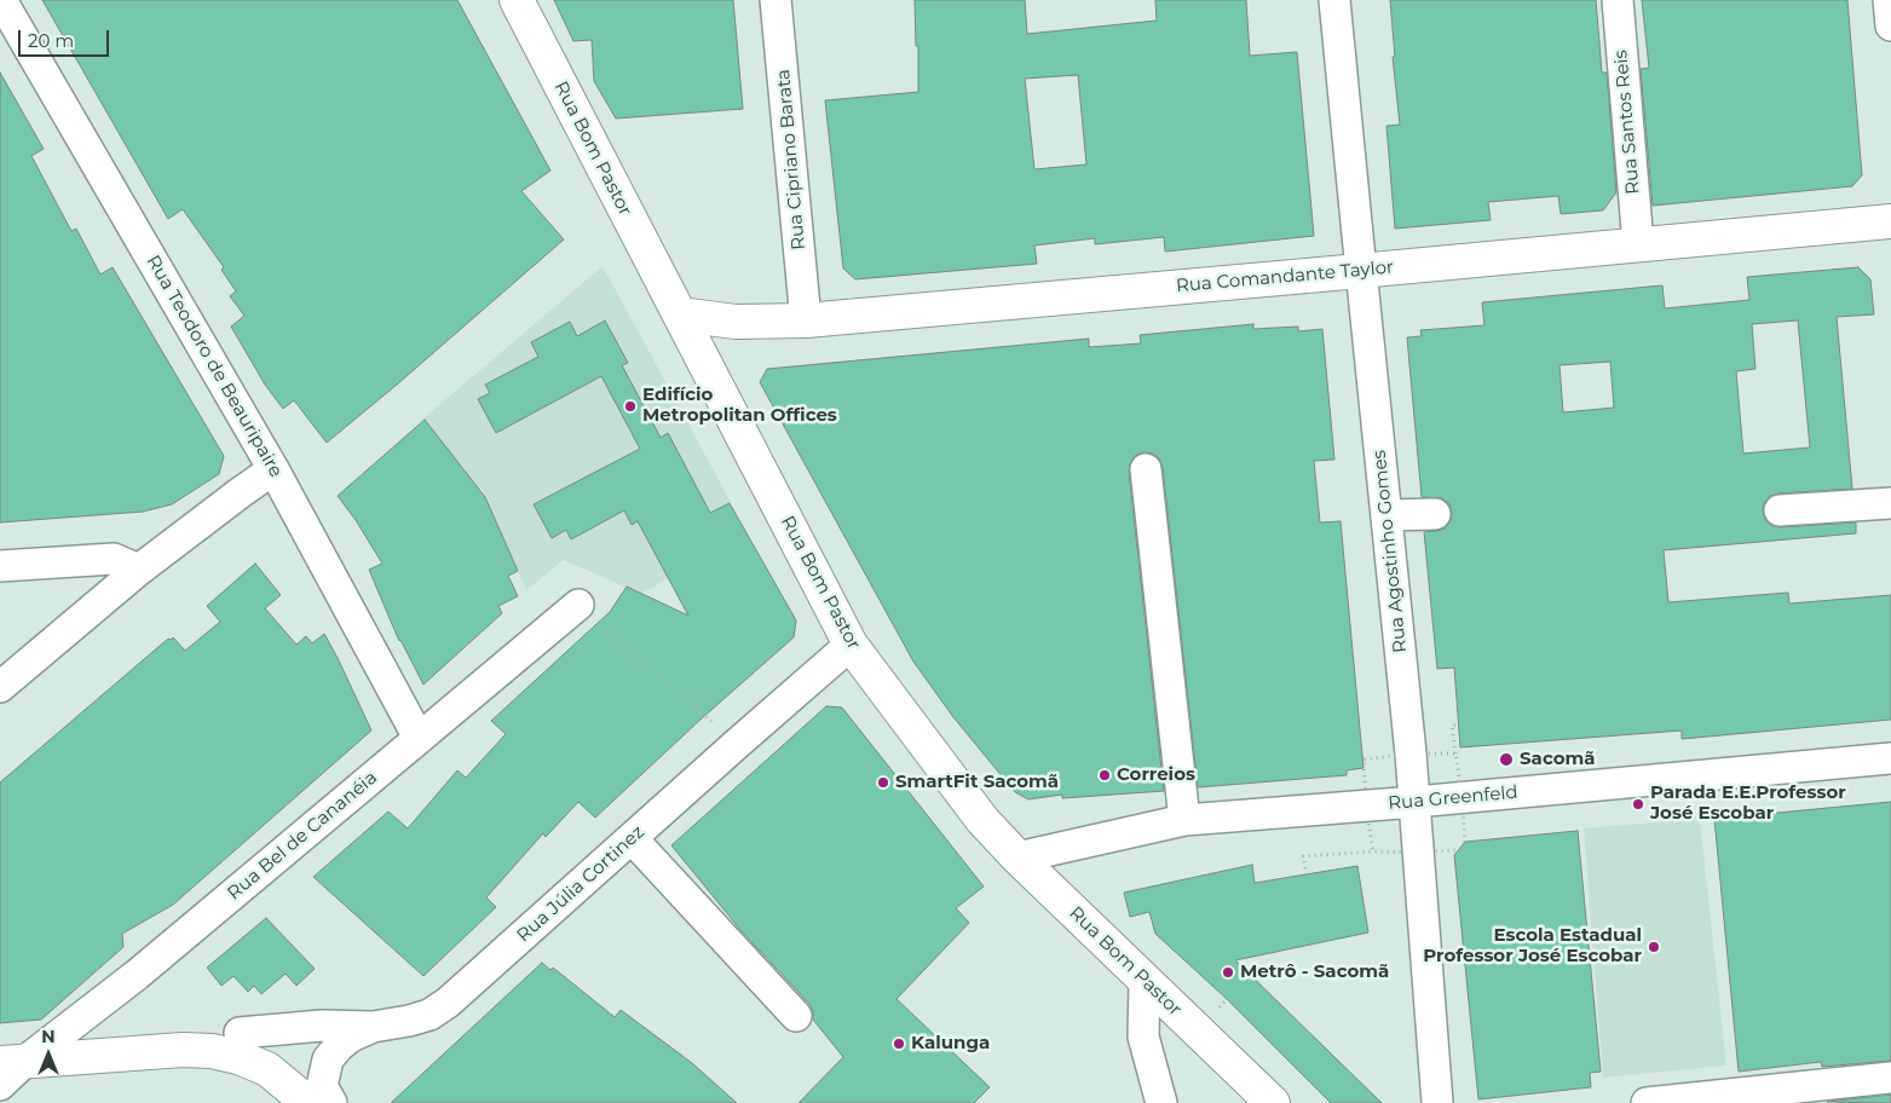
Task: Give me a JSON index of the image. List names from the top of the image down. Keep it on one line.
{"streets":{"main road":["Rua Bom Pastor","Rua Comandante Taylor"],"street":["Rua Santos Reis","Rua Cipriano Barata","Rua Teodoro de Beauripaire","Rua Agostinho Gomes","Rua Greenfeld","Rua Bel de Cananéia","Rua Júlia Cortinez"]},"crossings":[["Rua Santos Reis","Rua Comandante Taylor"],["Rua Bom Pastor","Rua Comandante Taylor"],["Rua Bom Pastor","Rua Greenfeld"],["Rua Bom Pastor","Rua Júlia Cortinez"],["Rua Cipriano Barata","Rua Comandante Taylor"],["Rua Comandante Taylor","Rua Agostinho Gomes"],["Rua Teodoro de Beauripaire","Rua Bel de Cananéia"],["Rua Agostinho Gomes","Rua Greenfeld"]],"places":["Edifício Metropolitan Offices","Sacomã","Correios","SmartFit Sacomã","Parada E.E.Professor José Escobar","Escola Estadual Professor José Escobar","Metrô - Sacomã","Kalunga"],"scale_bar":"20 m","north":"top"}
